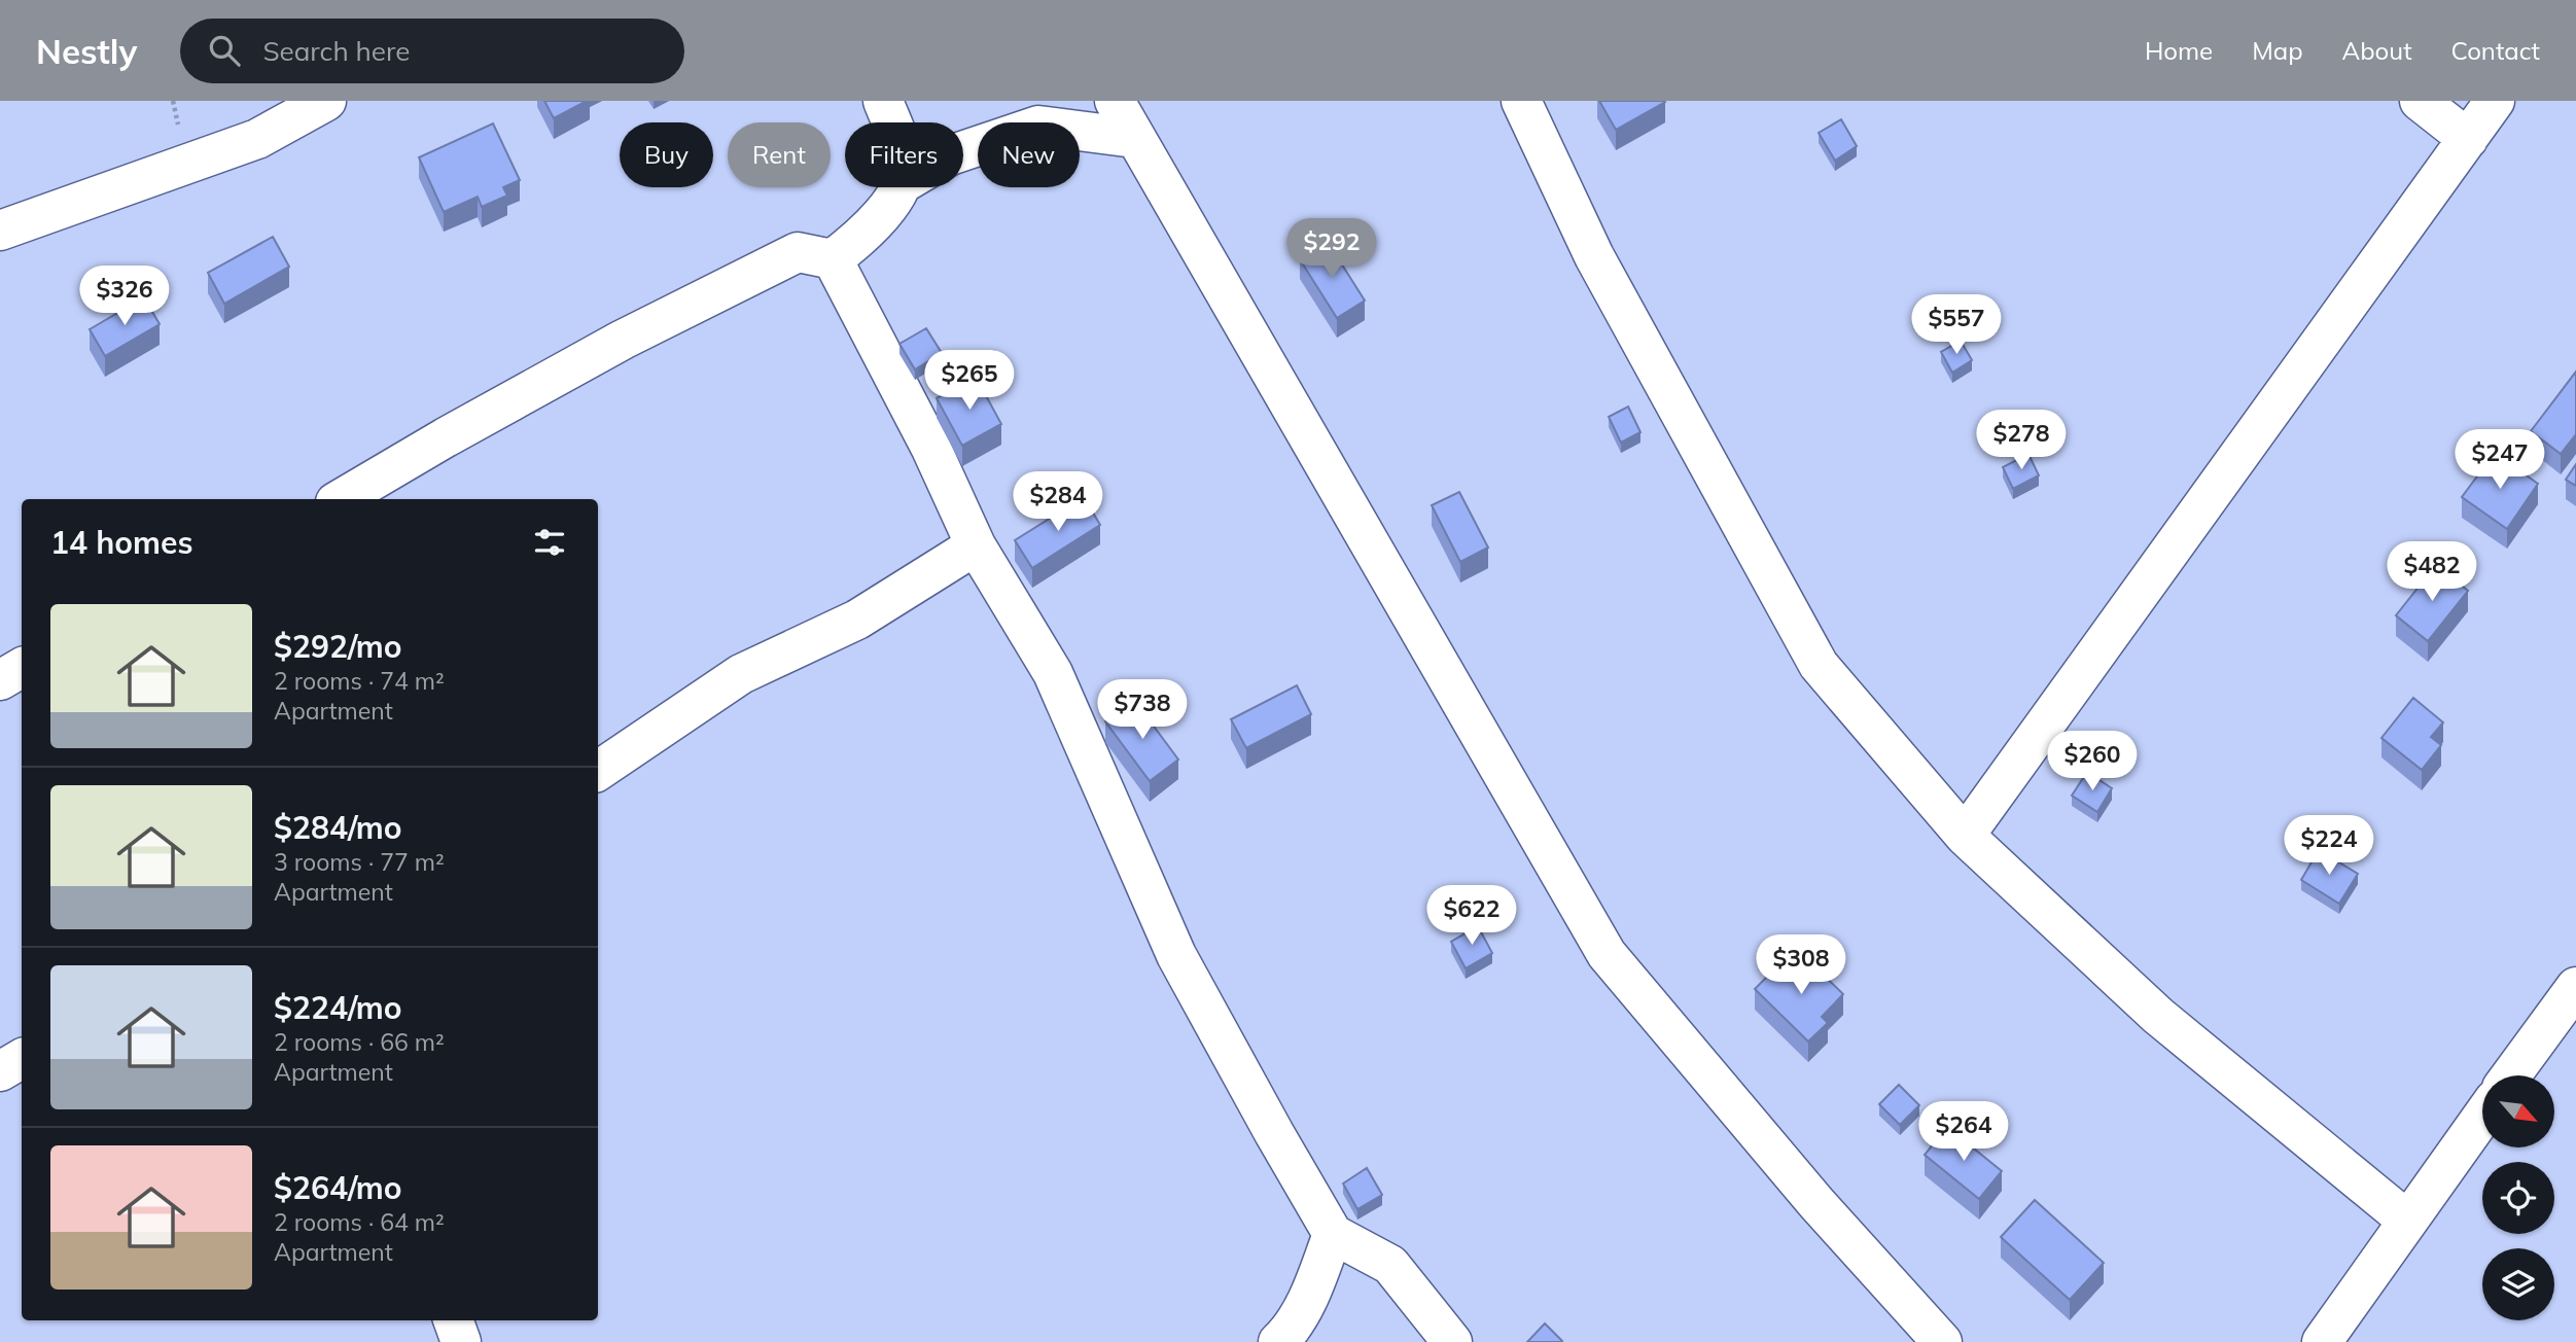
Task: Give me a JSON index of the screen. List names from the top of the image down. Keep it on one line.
{"north":"bottom right","page":{"header":"Nestly","search":"Search here","nav":["Home","Map","About","Contact"],"chip":["Buy","Rent","Filters","New"],"price":["$292","$326","$557","$265","$278","$247","$284","$482","$738","$260","$224","$622","$308","$264"],"heading":"14 homes","list":[{"name":"$292/mo","note":"2 rooms · 74 m² · Apartment"},{"name":"$284/mo","note":"3 rooms · 77 m² · Apartment"},{"name":"$224/mo","note":"2 rooms · 66 m² · Apartment"},{"name":"$264/mo","note":"2 rooms · 64 m² · Apartment"}]}}
